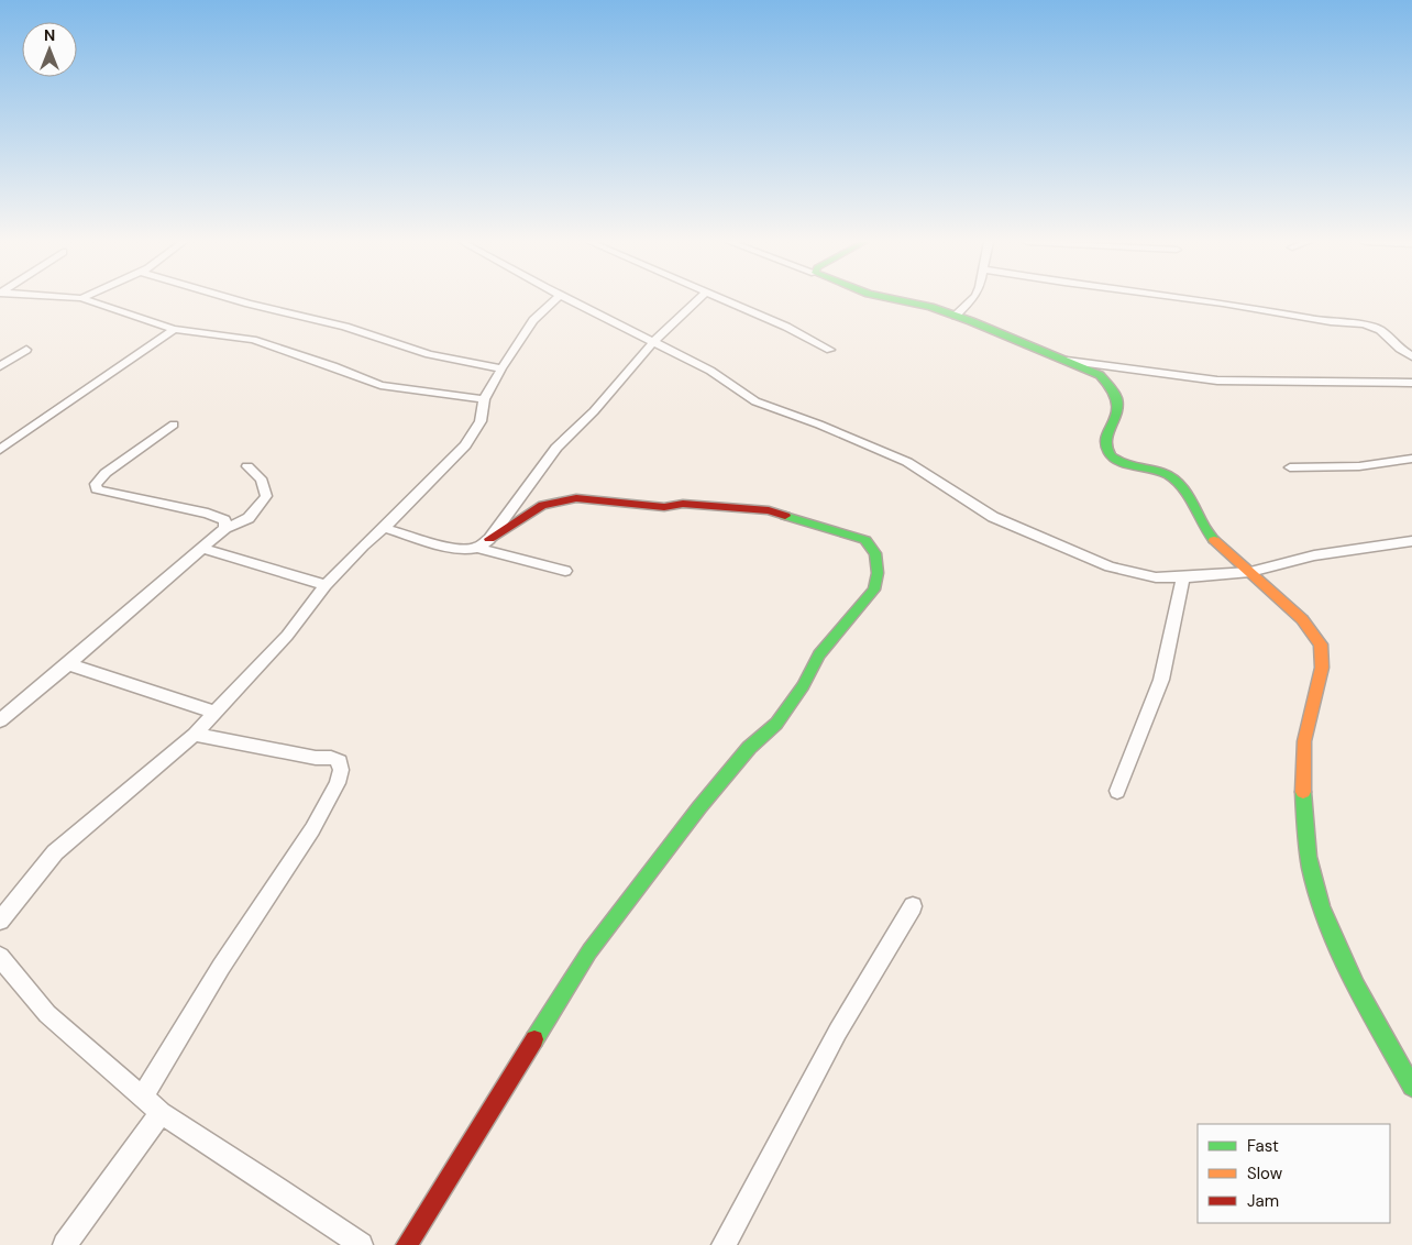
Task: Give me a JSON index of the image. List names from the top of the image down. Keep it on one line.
{"legend":["Fast","Slow","Jam"],"north":"top"}
